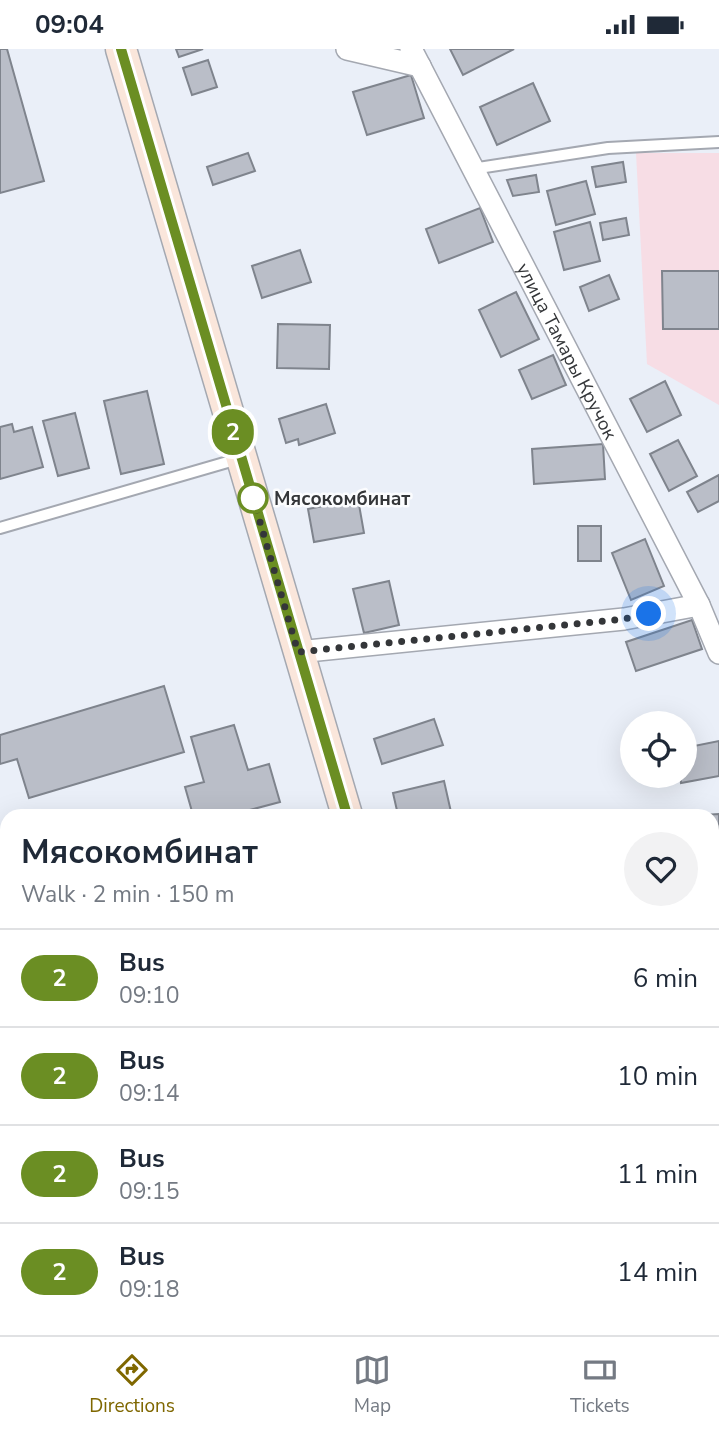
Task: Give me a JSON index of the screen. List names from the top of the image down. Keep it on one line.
{"streets":{"street":["улица Тамары Кручок"]},"places":["Мясокомбинат"],"lines":["bus line 2"],"page":{"status":"09:04","on_map":"2","heading":["Мясокомбинат","Walk · 2 min · 150 m"],"list":[{"mark":"2","name":"Bus","note":"09:10","value":"6 min"},{"mark":"2","name":"Bus","note":"09:14","value":"10 min"},{"mark":"2","name":"Bus","note":"09:15","value":"11 min"},{"mark":"2","name":"Bus","note":"09:18","value":"14 min"}],"tabs":["Directions","Map","Tickets"]}}
